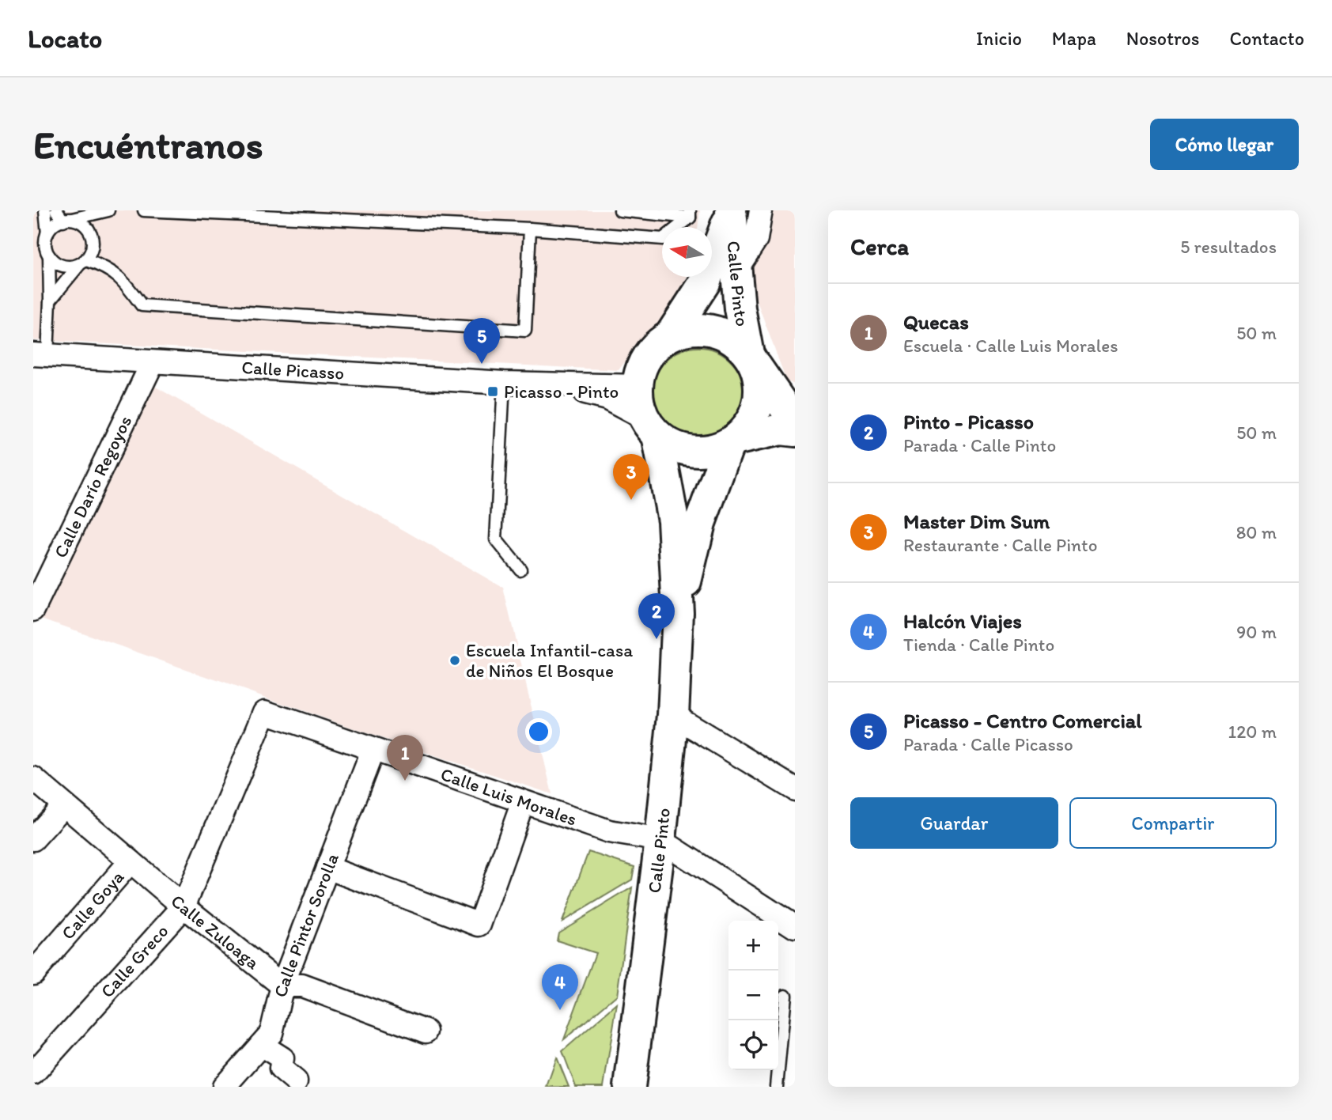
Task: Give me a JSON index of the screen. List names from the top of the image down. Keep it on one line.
{"streets":{"street":["Calle Pinto","Calle Picasso","Calle Darío Regoyos","Calle Luis Morales","Calle Goya","Calle Pintor Sorolla","Calle Zuloaga","Calle Greco"]},"crossings":[["Calle Pinto","Calle Picasso"],["Calle Pinto","Calle Luis Morales"],["Calle Picasso","Calle Darío Regoyos"],["Calle Luis Morales","Calle Pintor Sorolla"],["Calle Luis Morales","Calle Greco"],["Calle Goya","Calle Zuloaga"],["Calle Pintor Sorolla","Calle Zuloaga"],["Calle Zuloaga","Calle Greco"]],"places":{"transit":["Picasso - Pinto"],"other":["Escuela Infantil-casa de Niños El Bosque"]},"north":"left","page":{"header":"Locato","nav":["Inicio","Mapa","Nosotros","Contacto"],"buttons":["Cómo llegar",["Guardar","Compartir"]],"title":"Encuéntranos","heading":["Cerca","5 resultados"],"list":[{"mark":"1","name":"Quecas","note":"Escuela · Calle Luis Morales","value":"50 m"},{"mark":"2","name":"Pinto - Picasso","note":"Parada · Calle Pinto","value":"50 m"},{"mark":"3","name":"Master Dim Sum","note":"Restaurante · Calle Pinto","value":"80 m"},{"mark":"4","name":"Halcón Viajes","note":"Tienda · Calle Pinto","value":"90 m"},{"mark":"5","name":"Picasso - Centro Comercial","note":"Parada · Calle Picasso","value":"120 m"}],"pins":["5","3","2","1","4"],"map_buttons":["+","−"]}}
